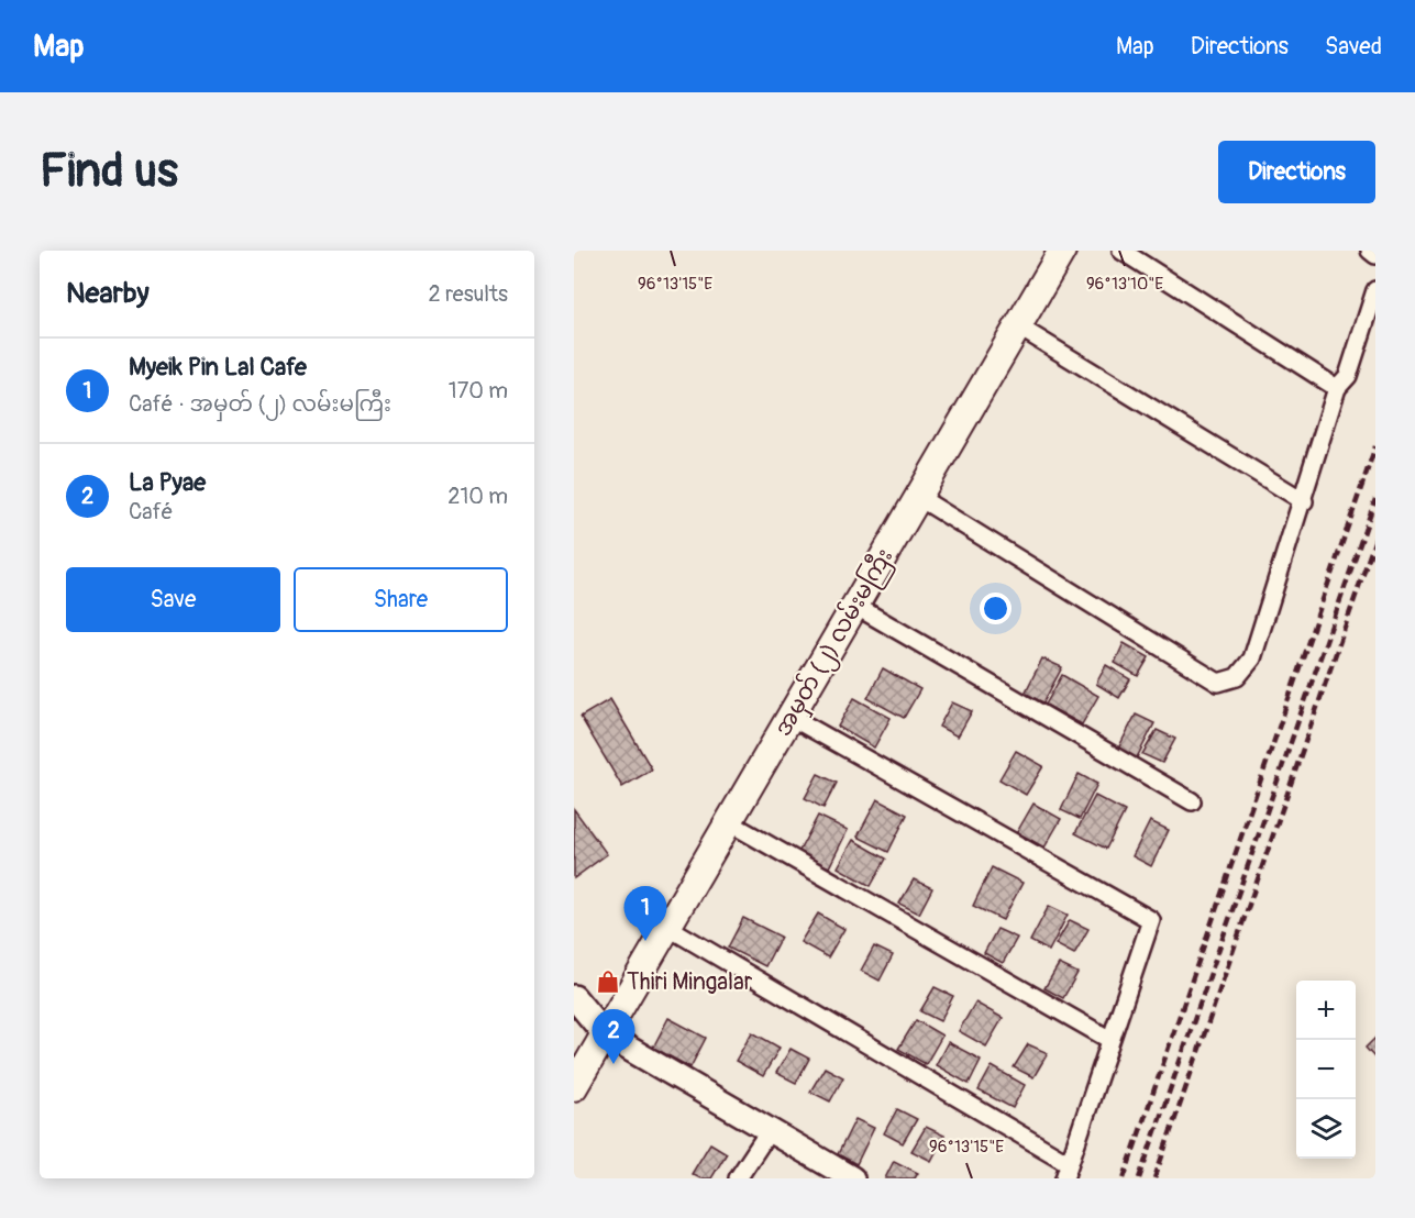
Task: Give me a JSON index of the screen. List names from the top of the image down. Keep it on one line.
{"streets":{"main road":["အမှတ် (၂) လမ်းမကြီး"]},"places":{"shop":["Thiri Mingalar"]},"page":{"header":"Map","nav":["Map","Directions","Saved"],"buttons":["Directions",["Save","Share"]],"title":"Find us","heading":["Nearby","2 results"],"list":[{"mark":"1","name":"Myeik Pin Lal Cafe","note":"Café · အမှတ် (၂) လမ်းမကြီး","value":"170 m"},{"mark":"2","name":"La Pyae","note":"Café","value":"210 m"}],"pins":["1","2"],"map_buttons":["+","−"]},"coordinates":["96°13'15\"E","96°13'10\"E"]}
